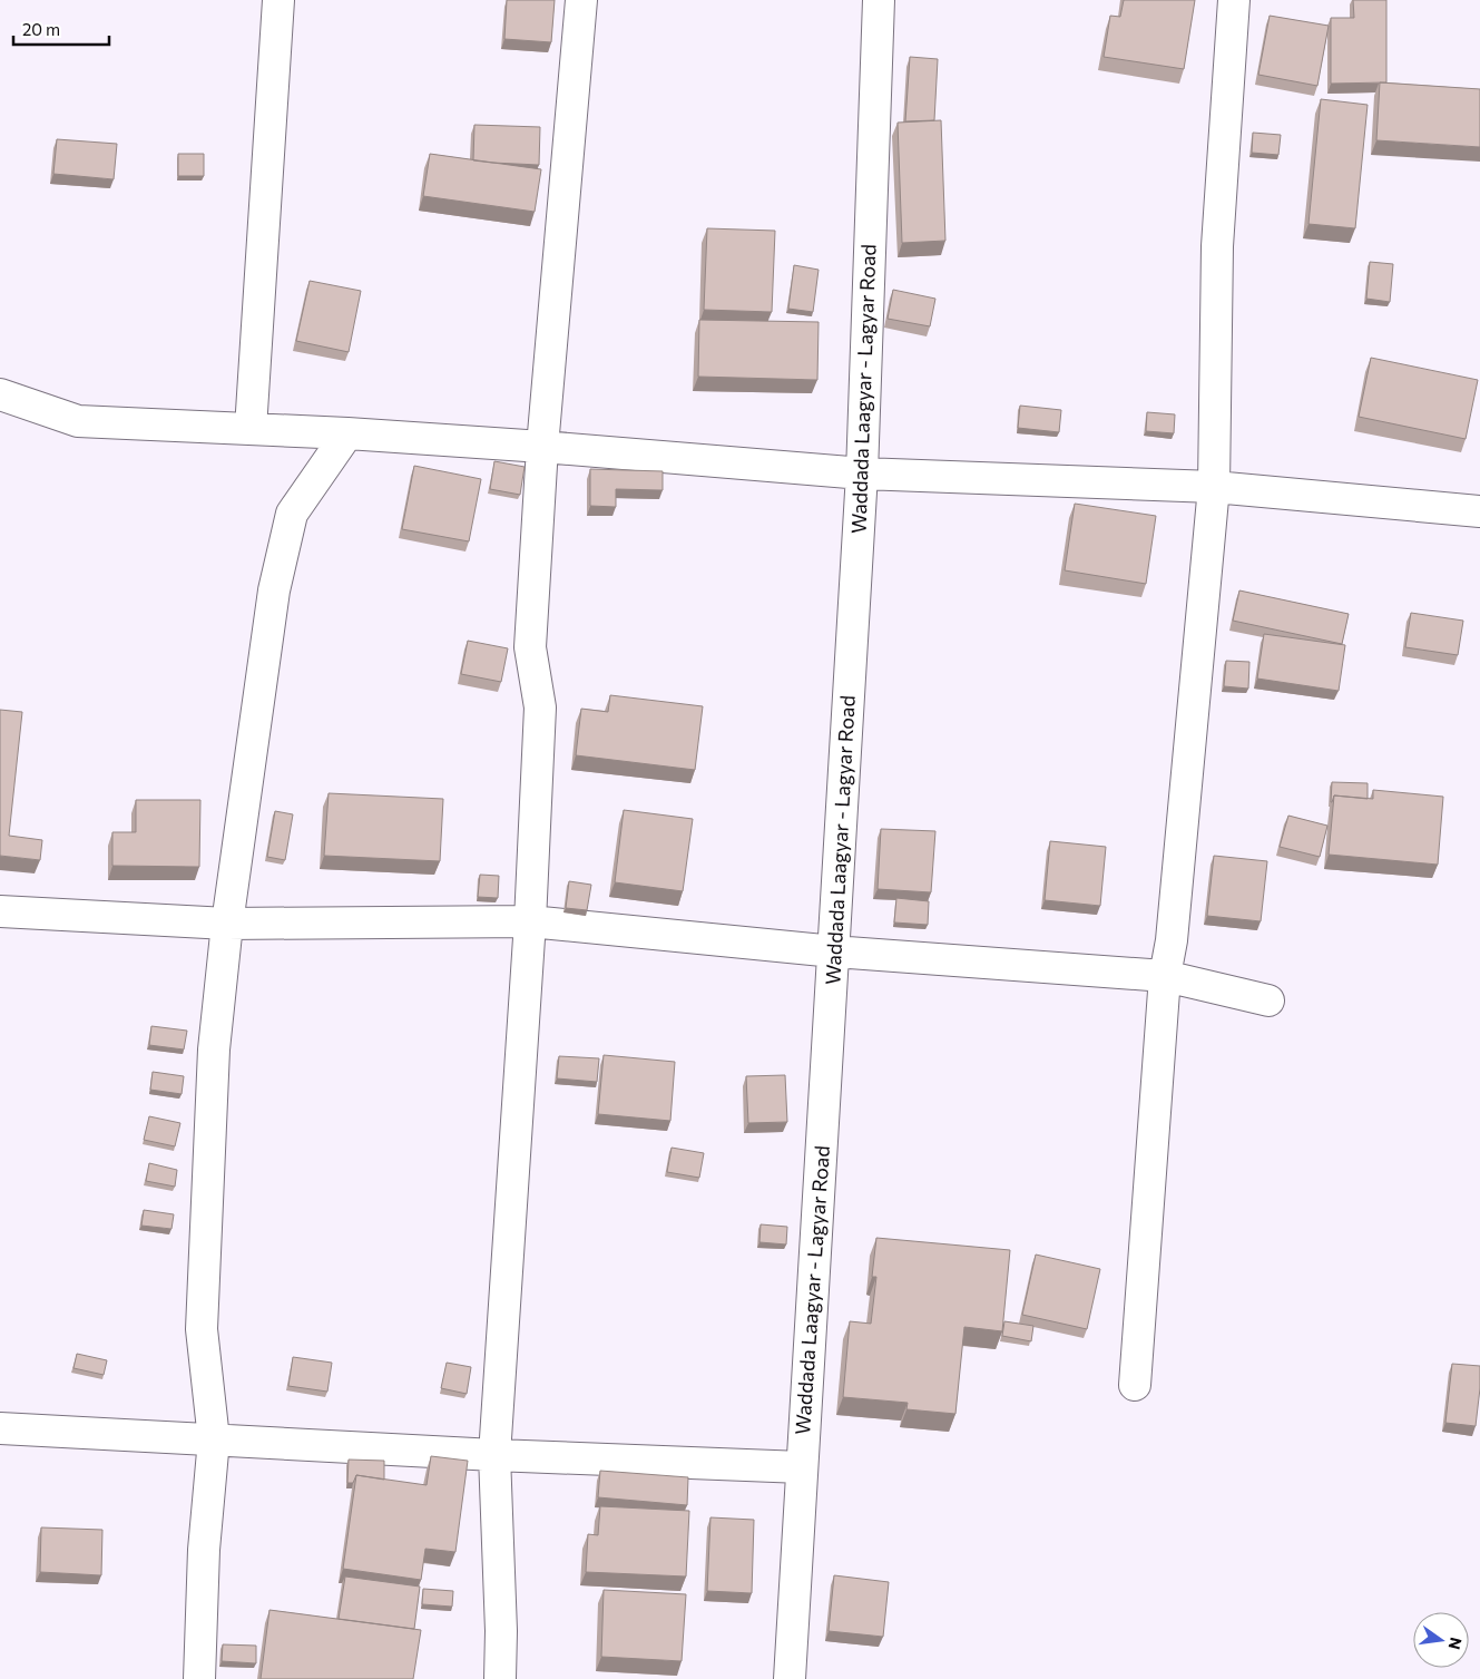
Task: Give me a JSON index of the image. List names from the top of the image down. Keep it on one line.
{"streets":{"street":["Waddada Laagyar - Lagyar Road"]},"scale_bar":"20 m","north":"right"}
